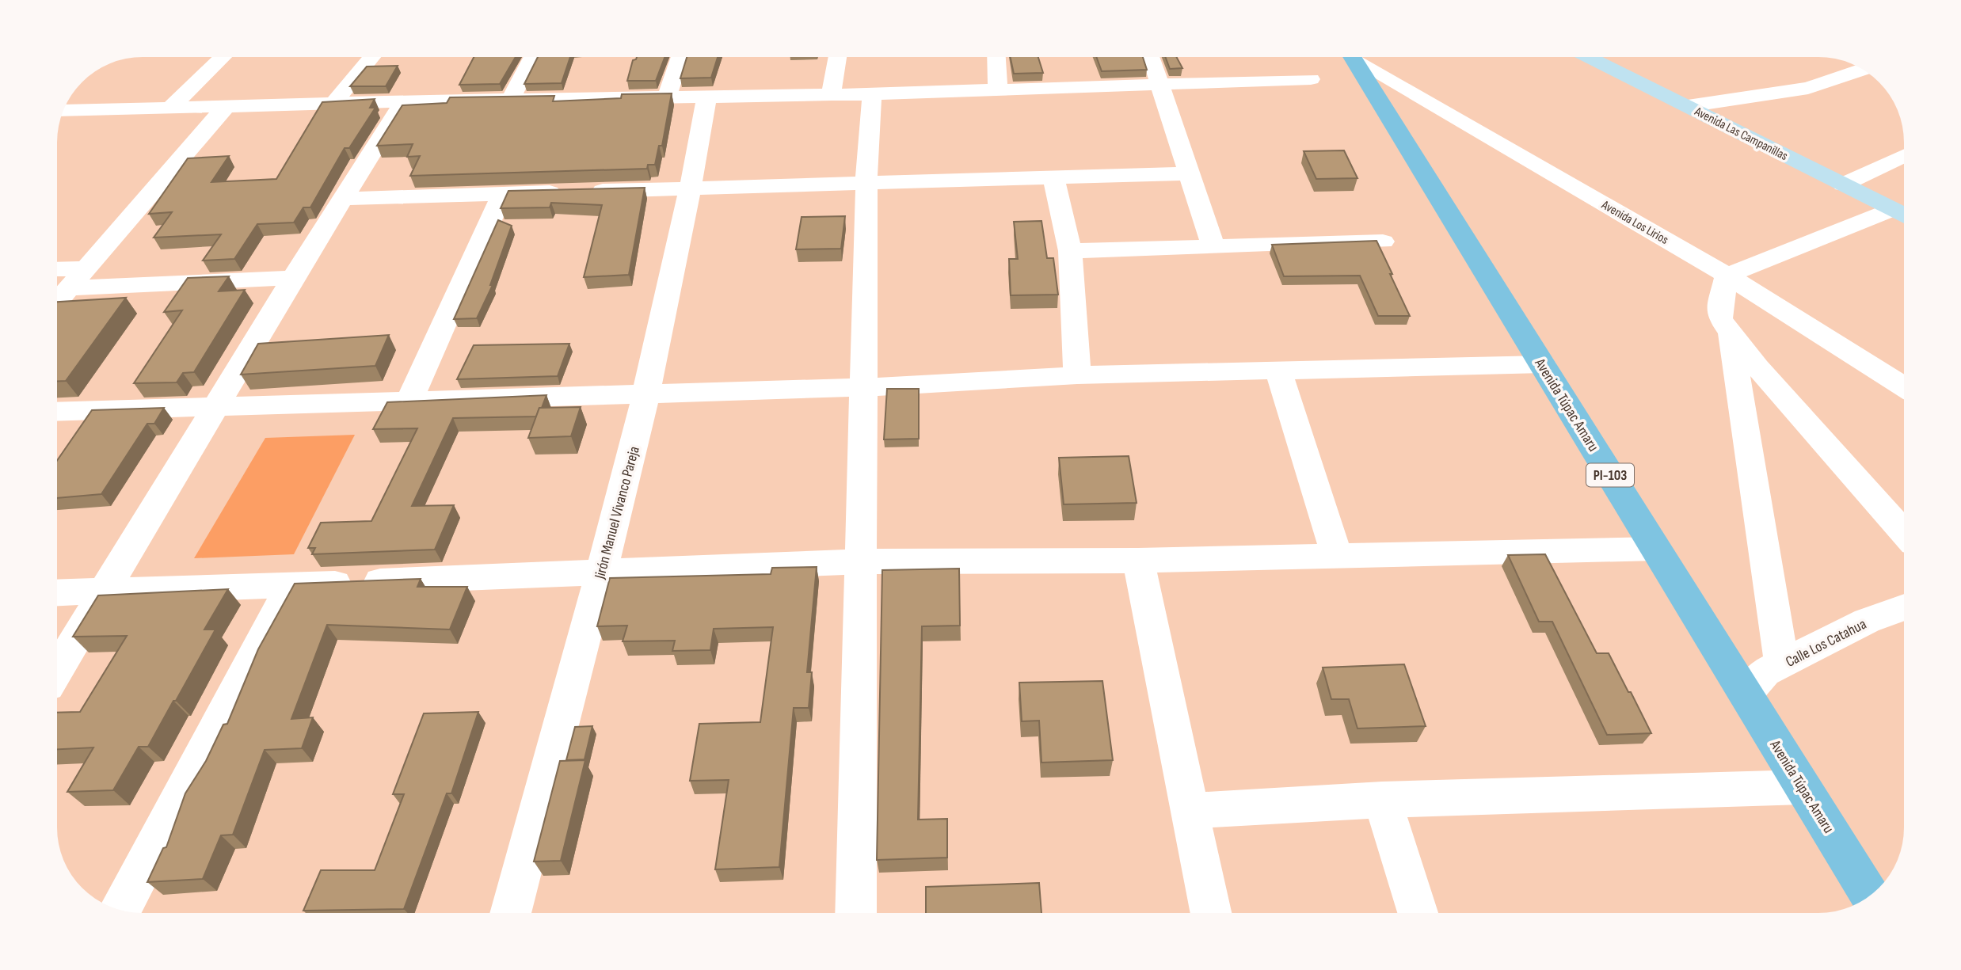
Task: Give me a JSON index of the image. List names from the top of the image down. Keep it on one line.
{"streets":{"main road":["Avenida Túpac Amaru","PI-103"],"street":["Avenida Las Campanillas","Avenida Los Lirios","Jirón Manuel Vivanco Pareja","Calle Los Catahua"]},"crossings":[["Avenida Túpac Amaru","Calle Los Catahua"]]}
